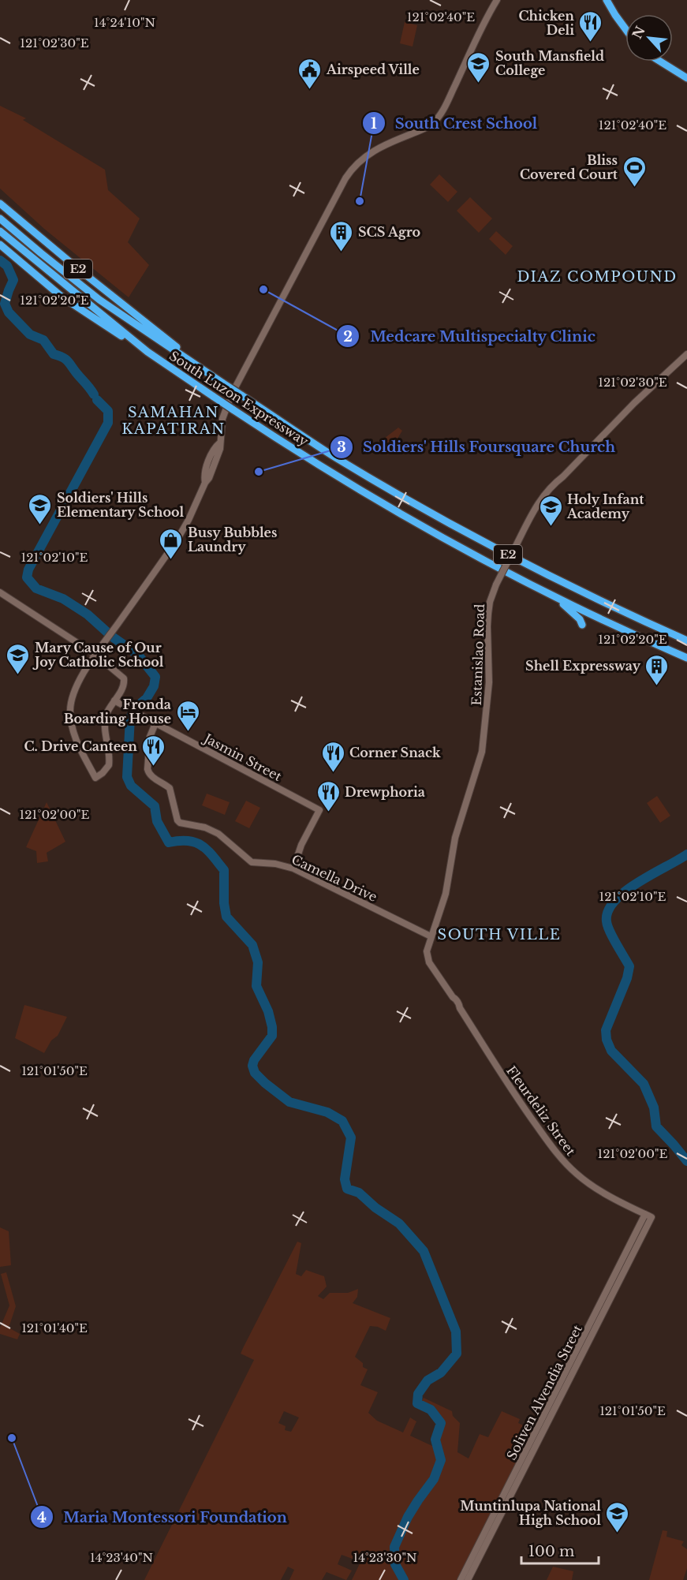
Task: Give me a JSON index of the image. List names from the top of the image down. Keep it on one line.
{"streets":{"highway":["E2","South Luzon Expressway"],"street":["Estanislao Road","Jasmin Street","Camella Drive","Fleurdeliz Street","Soliven Alvendia Street"]},"crossings":[["E2","South Luzon Expressway"],["Estanislao Road","Camella Drive"],["Estanislao Road","Fleurdeliz Street"],["Jasmin Street","Camella Drive"],["Camella Drive","Fleurdeliz Street"],["Fleurdeliz Street","Soliven Alvendia Street"]],"districts":["DIAZ COMPOUND","SAMAHAN KAPATIRAN","SOUTH VILLE"],"places":{"restaurant":["Chicken Deli","C. Drive Canteen","Corner Snack","Drewphoria"],"school or university":["South Mansfield College","Soldiers' Hills Elementary School","Holy Infant Academy","Mary Cause of Our Joy Catholic School","Muntinlupa National High School"],"public building":["Airspeed Ville"],"sports":["Bliss Covered Court"],"other":["South Crest School","Medcare Multispecialty Clinic","Soldiers' Hills Foursquare Church","Maria Montessori Foundation"],"building":["SCS Agro","Shell Expressway"],"shop":["Busy Bubbles Laundry"],"hotel":["Fronda Boarding House"]},"scale_bar":"100 m","north":"top left","coordinates":["121°02'40\"E","14°24'10\"N","121°02'30\"E","121°02'20\"E","121°02'10\"E","121°02'00\"E","121°01'50\"E","121°01'40\"E","14°23'40\"N","14°23'30\"N"]}
